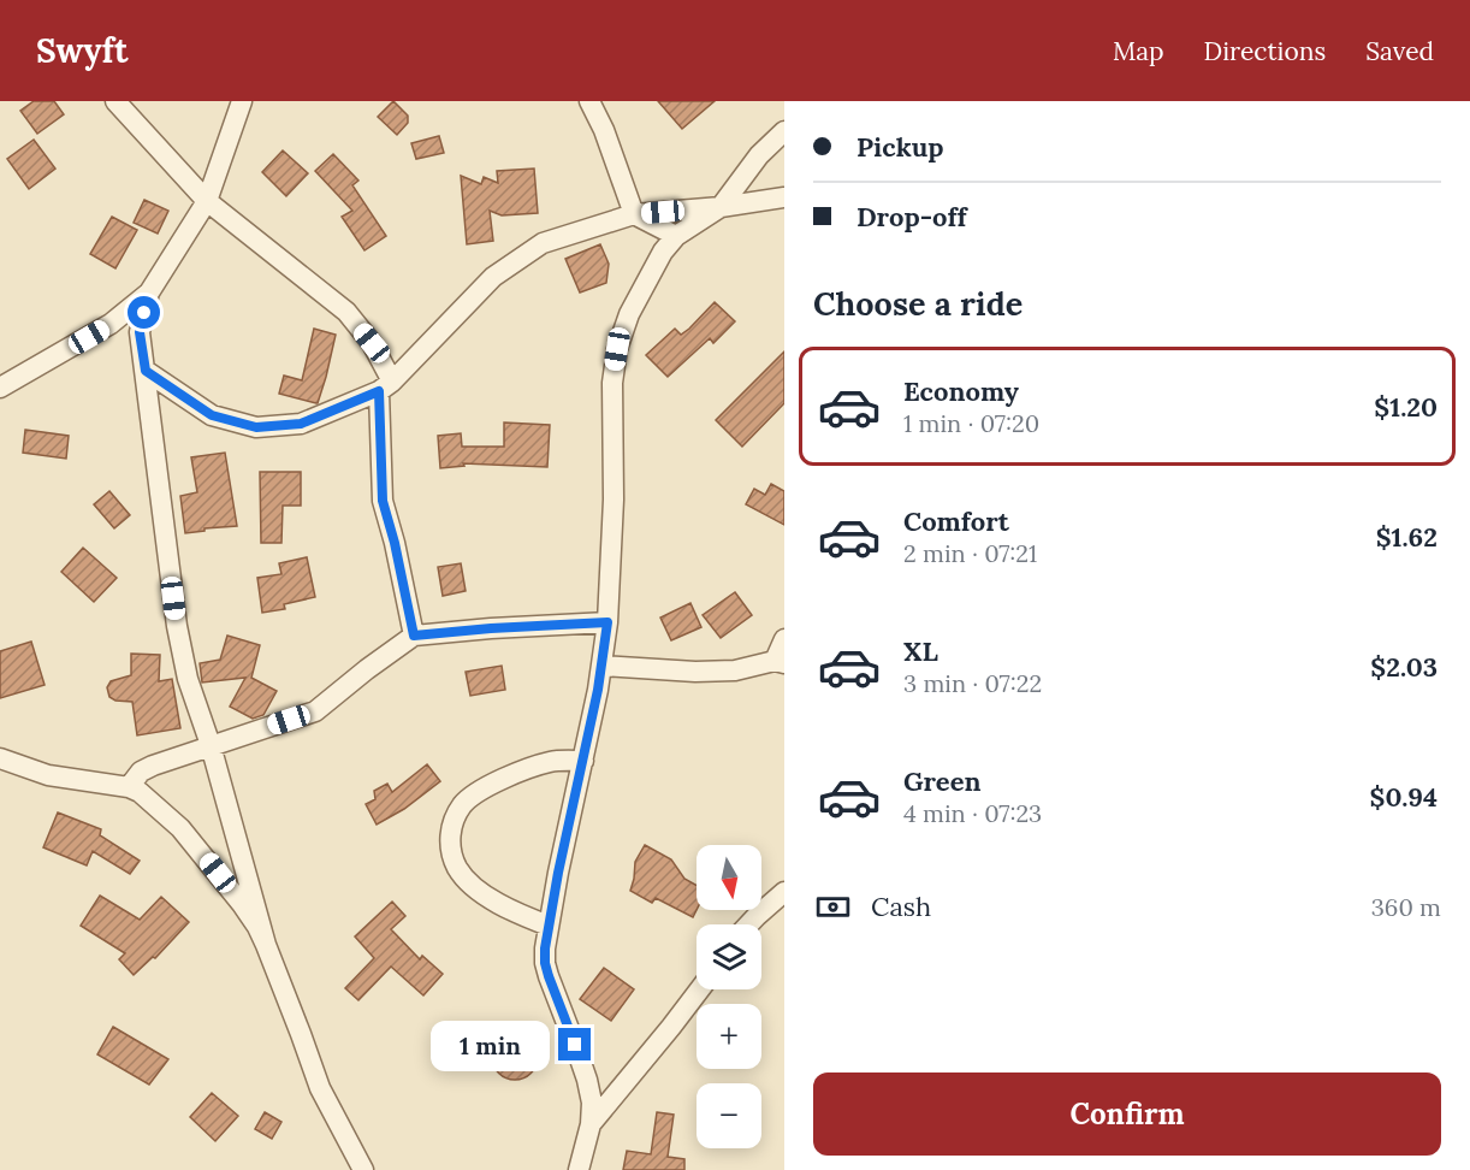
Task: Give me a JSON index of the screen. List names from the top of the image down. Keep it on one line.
{"north":"bottom","page":{"header":"Swyft","nav":["Map","Directions","Saved"],"banner":["Pickup","Drop-off"],"heading":"Choose a ride","list":[{"name":"Economy","note":"1 min · 07:20","value":"$1.20"},{"name":"Comfort","note":"2 min · 07:21","value":"$1.62"},{"name":"XL","note":"3 min · 07:22","value":"$2.03"},{"name":"Green","note":"4 min · 07:23","value":"$0.94"}],"map_buttons":["+","−"],"pay":["Cash","360 m"],"bubble":"1 min","buttons":"Confirm"}}
